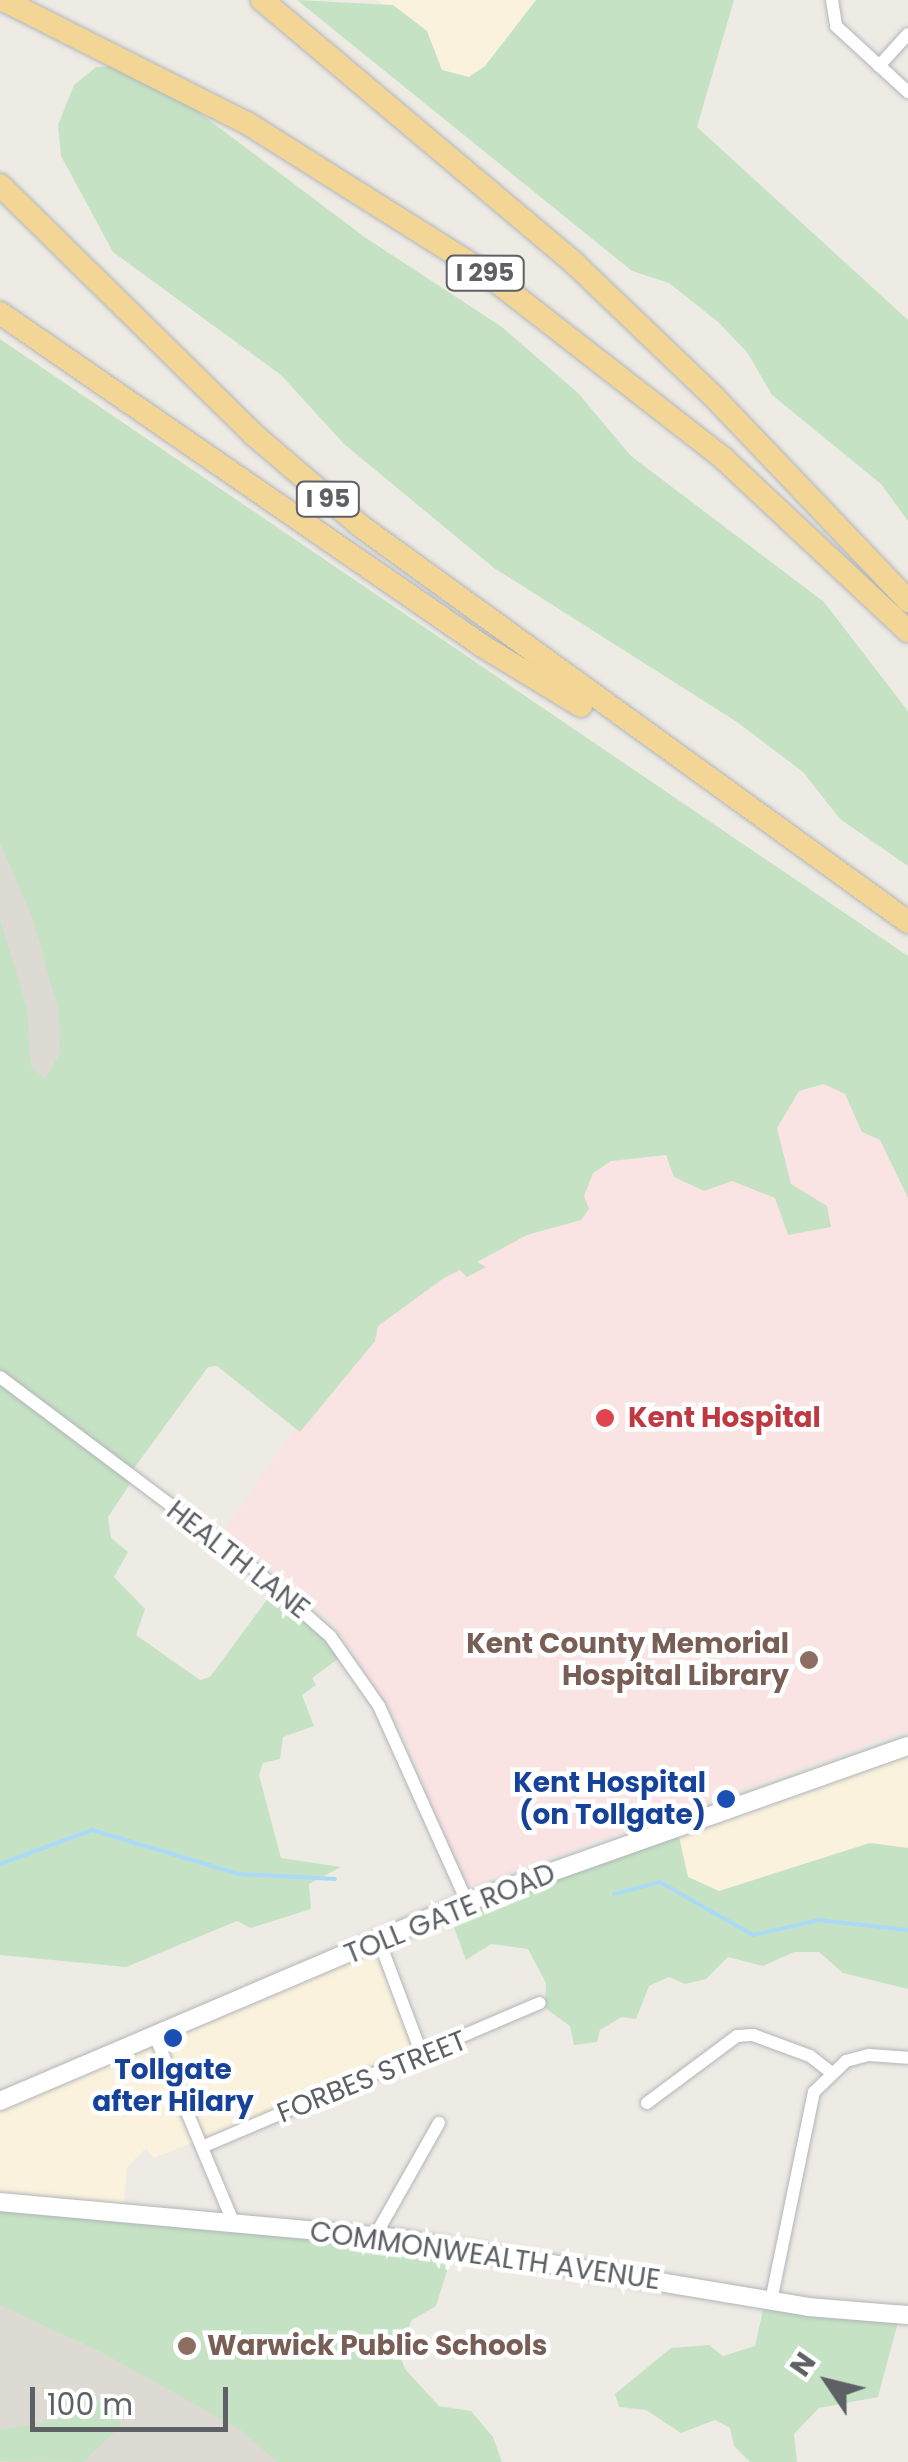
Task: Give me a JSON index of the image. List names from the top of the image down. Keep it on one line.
{"streets":{"highway":["I 295","I 95"],"main road":["TOLL GATE ROAD","COMMONWEALTH AVENUE"],"street":["HEALTH LANE","FORBES STREET"]},"crossings":[["HEALTH LANE","TOLL GATE ROAD"]],"places":["Kent Hospital","Kent County Memorial Hospital Library","Kent Hospital (on Tollgate)","Tollgate after Hilary","Warwick Public Schools"],"scale_bar":"100 m","north":"top left"}
